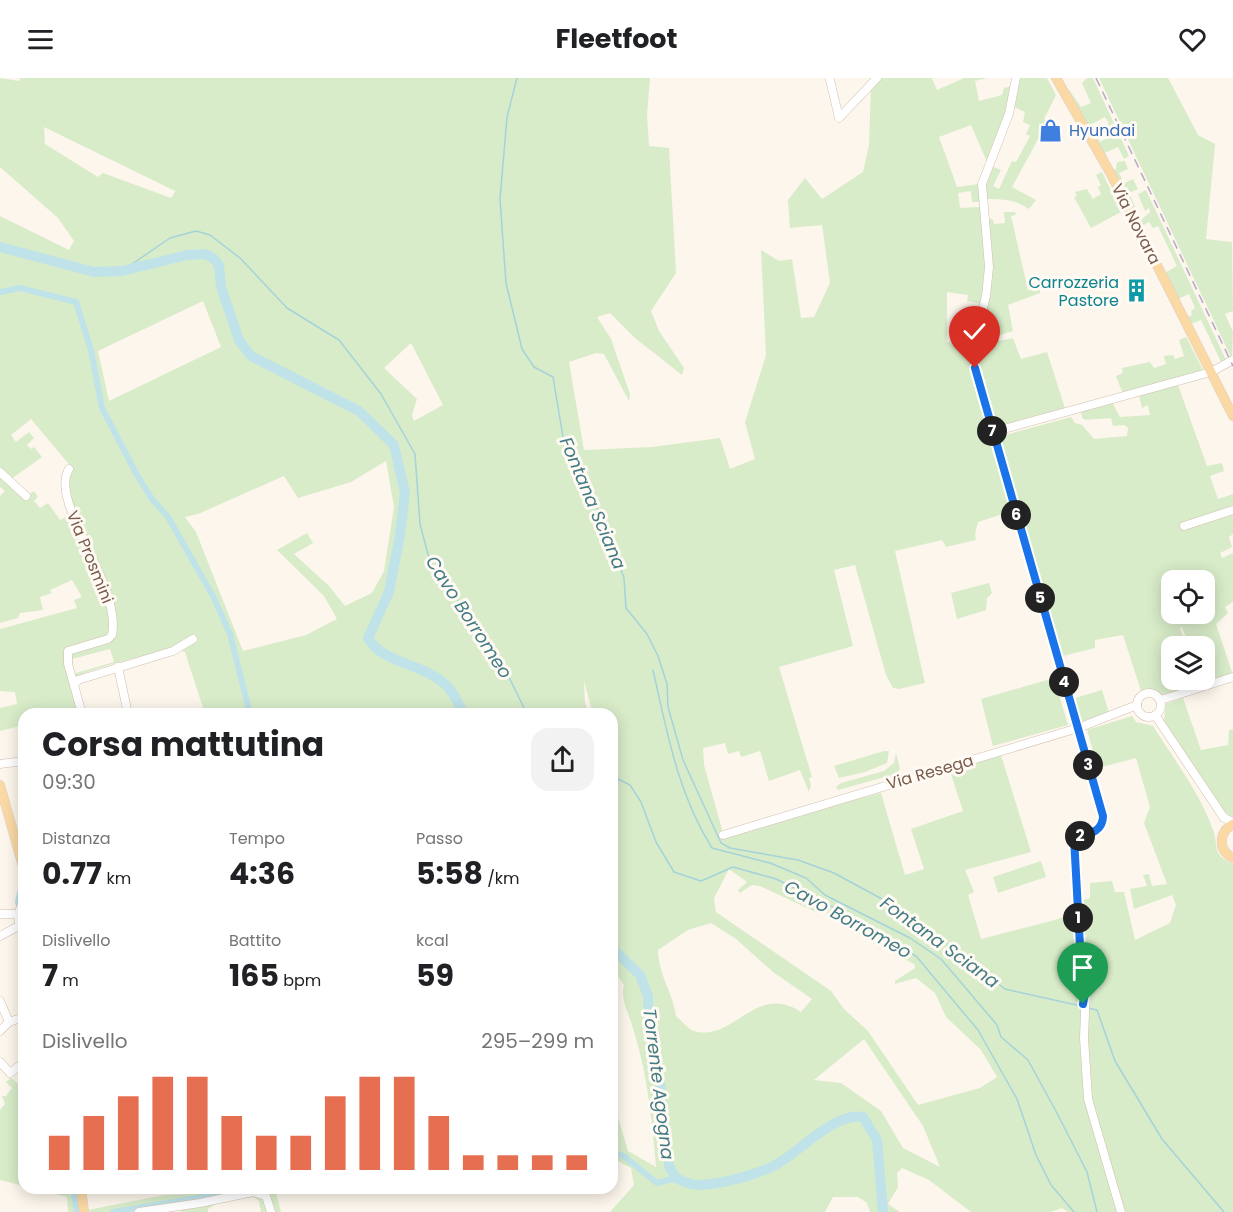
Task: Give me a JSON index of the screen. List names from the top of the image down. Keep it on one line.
{"streets":{"main road":["Via Novara"],"street":["Via Prosmini","Via Resega"]},"water":["Fontana Sciana","Cavo Borromeo","Torrente Agogna"],"places":{"shop":["Hyundai"],"building":["Carrozzeria Pastore"]},"page":{"header":"Fleetfoot","pins":["7","6","5","4","3","2","1"],"heading":["Corsa mattutina","09:30"],"stats":[["Distanza","0.77 km"],["Tempo","4:36"],["Passo","5:58 /km"],["Dislivello","7 m"],["Battito","165 bpm"],["kcal","59"]],"chart":["Dislivello","295–299 m"]}}
